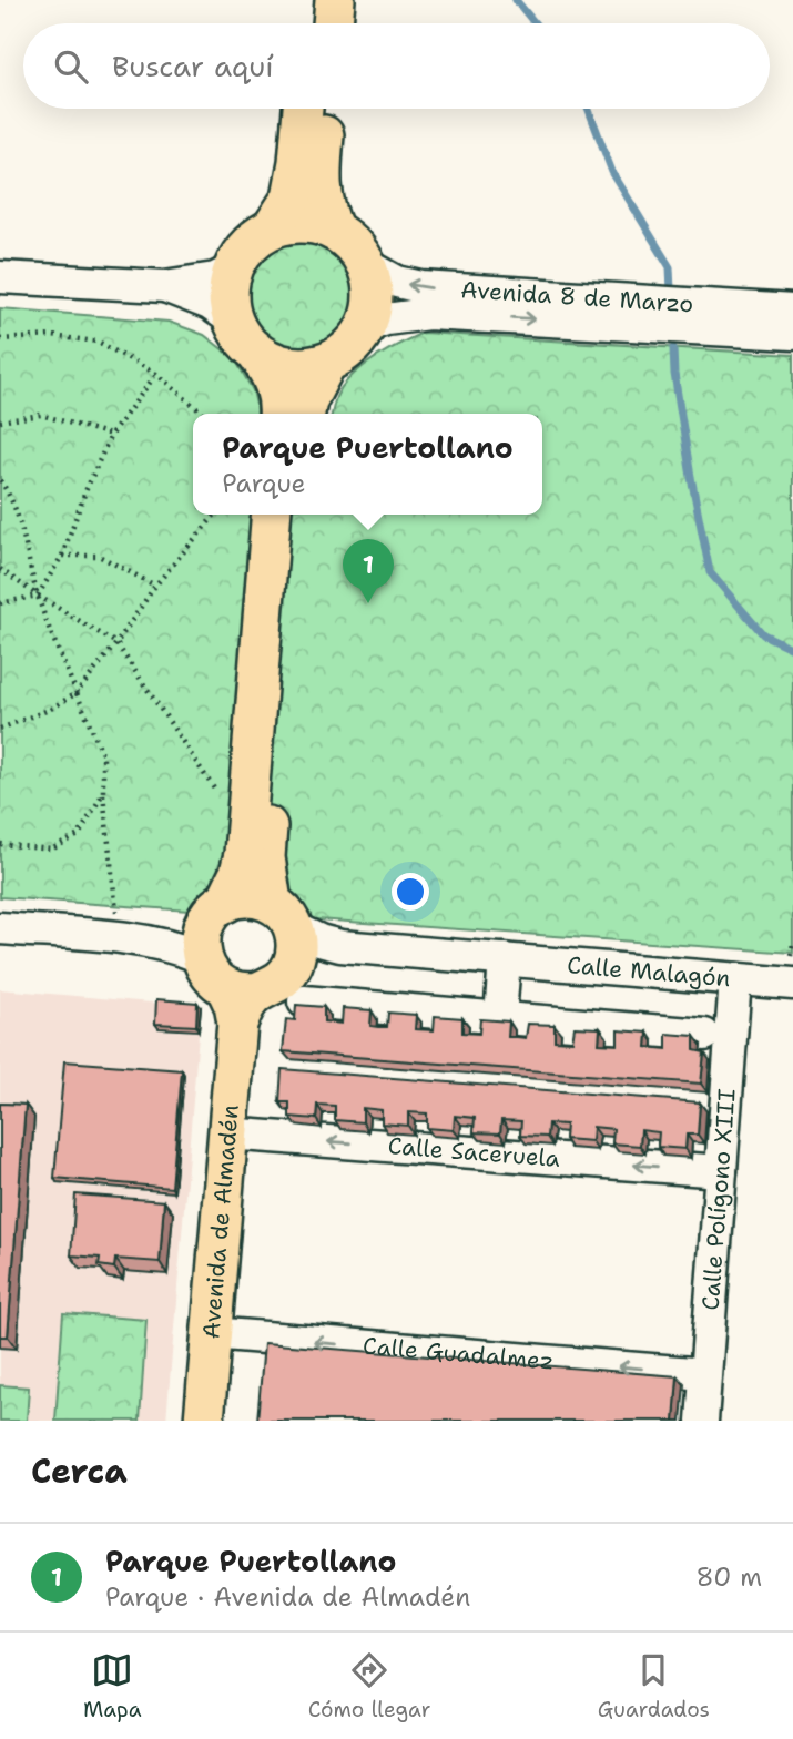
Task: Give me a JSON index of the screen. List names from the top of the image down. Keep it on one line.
{"streets":{"main road":["Avenida de Almadén"],"street":["Avenida 8 de Marzo","Calle Malagón","Calle Saceruela","Calle Polígono XIII","Calle Guadalmez"]},"crossings":[["Calle Malagón","Calle Polígono XIII"],["Calle Malagón","Avenida de Almadén"],["Calle Saceruela","Calle Polígono XIII"],["Calle Saceruela","Avenida de Almadén"],["Calle Polígono XIII","Calle Guadalmez"],["Avenida de Almadén","Calle Guadalmez"]],"one_way":["Calle Guadalmez"],"page":{"search":"Buscar aquí","popup":["Parque Puertollano","Parque"],"pins":"1","heading":"Cerca","list":[{"mark":"1","name":"Parque Puertollano","note":"Parque · Avenida de Almadén","value":"80 m"}],"nav":["Mapa","Cómo llegar","Guardados"]}}
